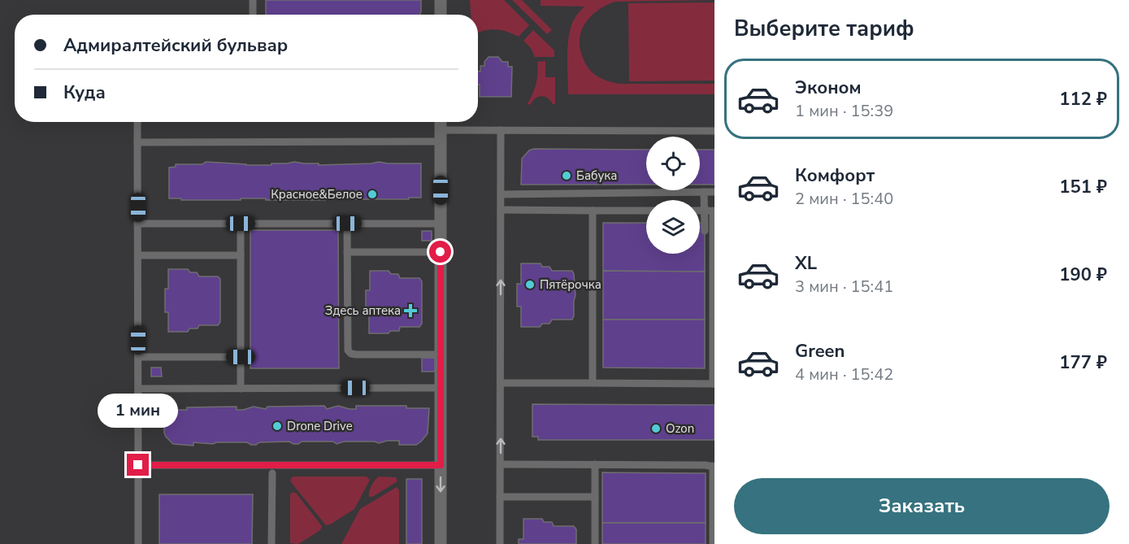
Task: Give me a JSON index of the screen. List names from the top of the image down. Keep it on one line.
{"places":{"other":["Бабука","Красное&Белое","Пятёрочка","Drone Drive","Ozon"],"health":["Здесь аптека"]},"page":{"heading":"Выберите тариф","banner":["Адмиралтейский бульвар","Куда"],"list":[{"name":"Эконом","note":"1 мин · 15:39","value":"112 ₽"},{"name":"Комфорт","note":"2 мин · 15:40","value":"151 ₽"},{"name":"XL","note":"3 мин · 15:41","value":"190 ₽"},{"name":"Green","note":"4 мин · 15:42","value":"177 ₽"}],"bubble":"1 мин","buttons":"Заказать"}}
